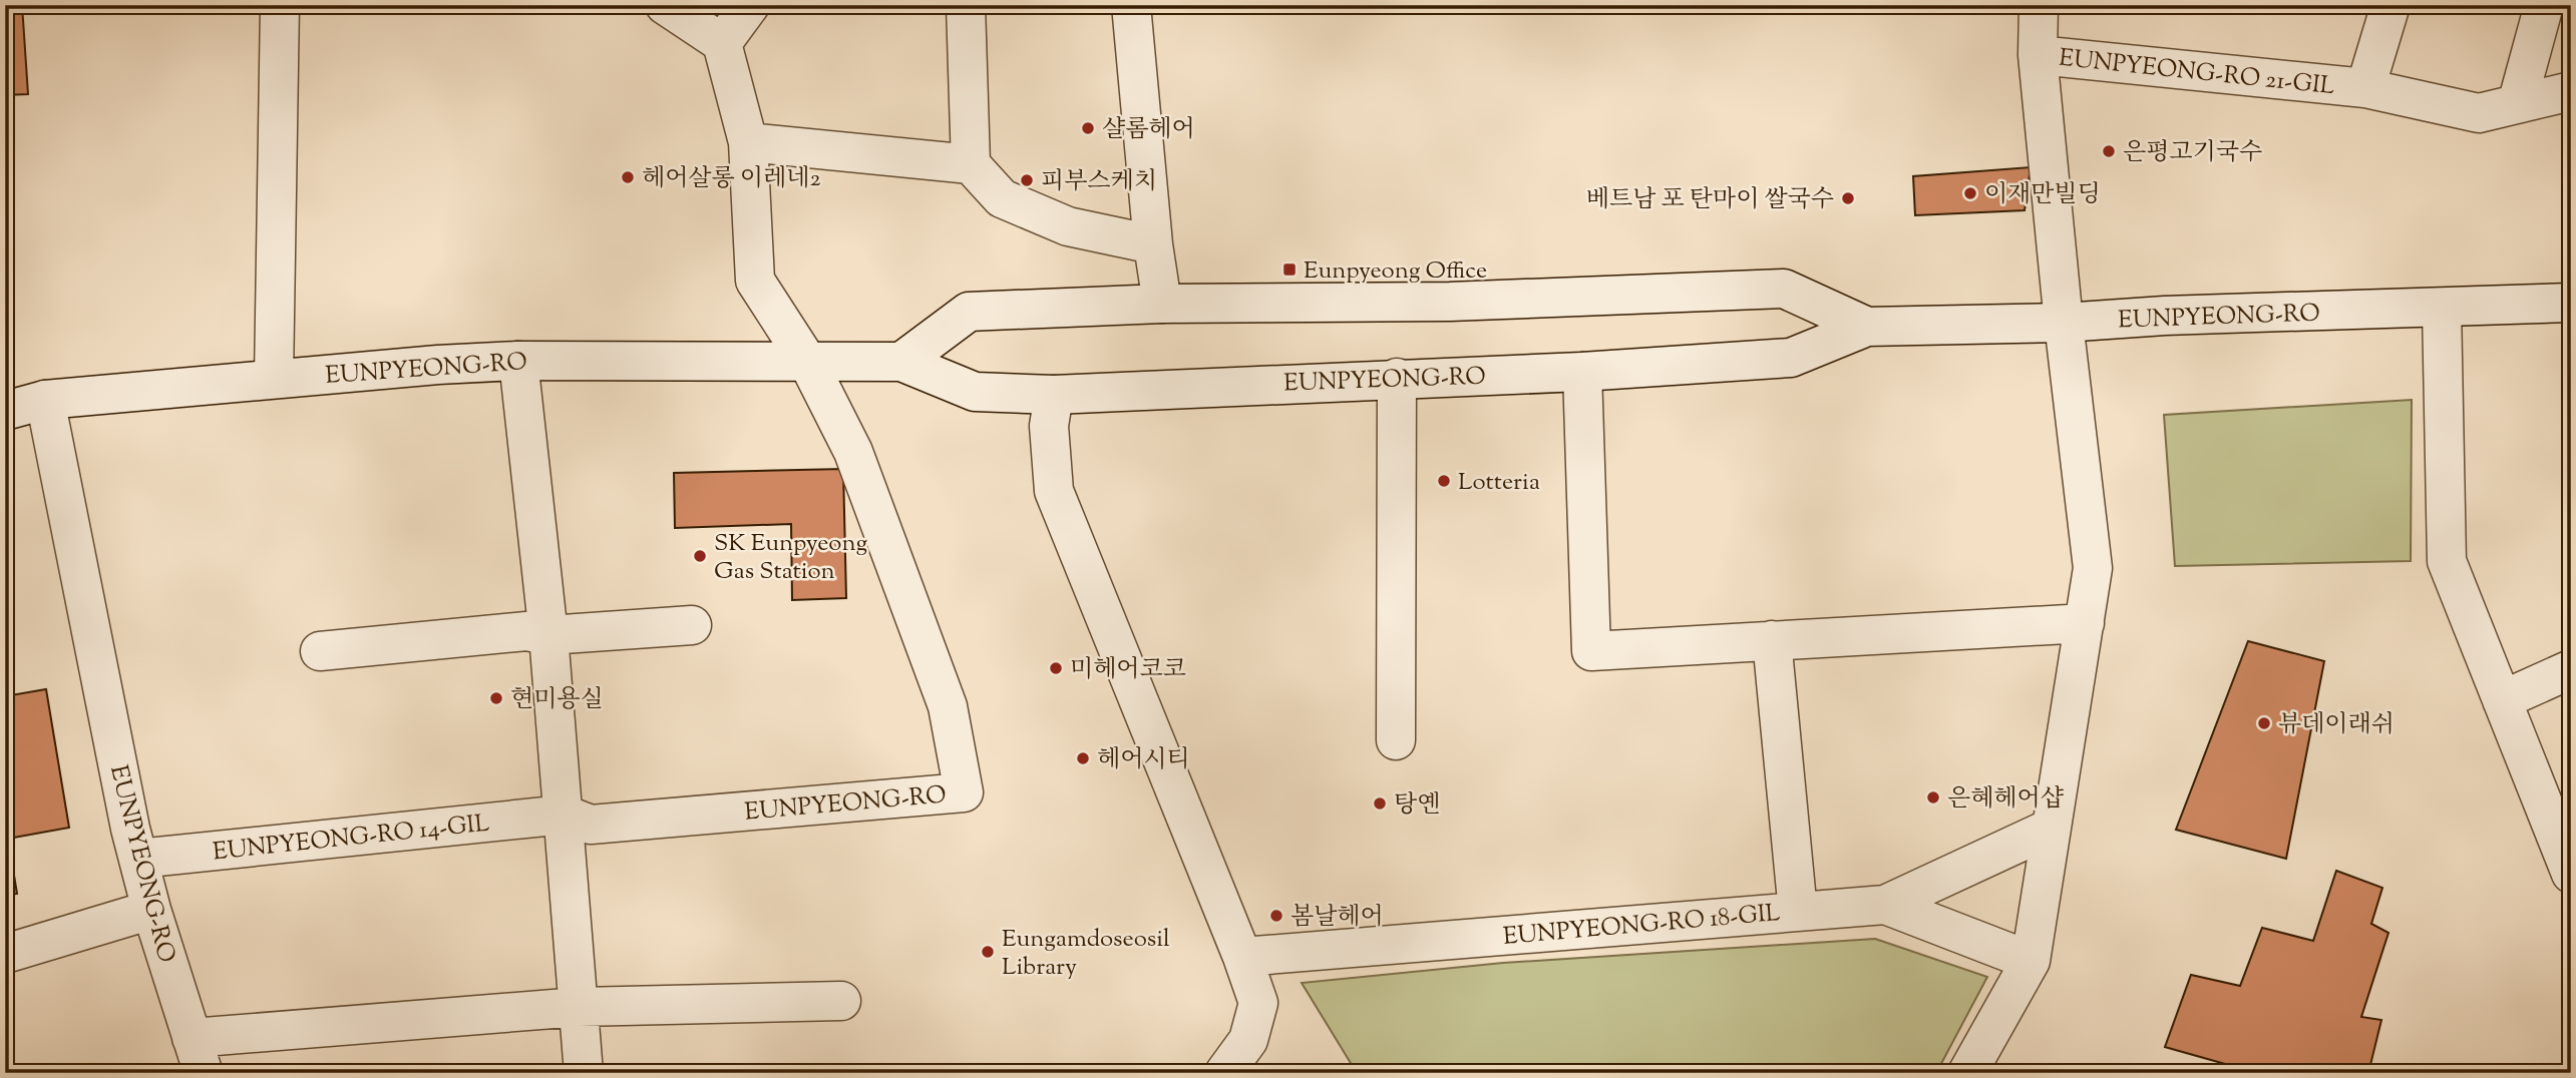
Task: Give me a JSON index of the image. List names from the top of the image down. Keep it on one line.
{"streets":{"street":["EUNPYEONG-RO 21-GIL","EUNPYEONG-RO","EUNPYEONG-RO 14-GIL","EUNPYEONG-RO 18-GIL"]},"crossings":[["EUNPYEONG-RO","EUNPYEONG-RO 14-GIL"]],"places":{"other":["샬롬헤어","은평고기국수","헤어살롱 이레네2","피부스케치","이재만빌딩","베트남 포 탄마이 쌀국수","Lotteria","SK Eunpyeong Gas Station","미헤어코코","현미용실","뷰데이래쉬","헤어시티","은혜헤어샵","탕옌","봄날헤어","Eungamdoseosil Library"],"transit":["Eunpyeong Office"]}}
